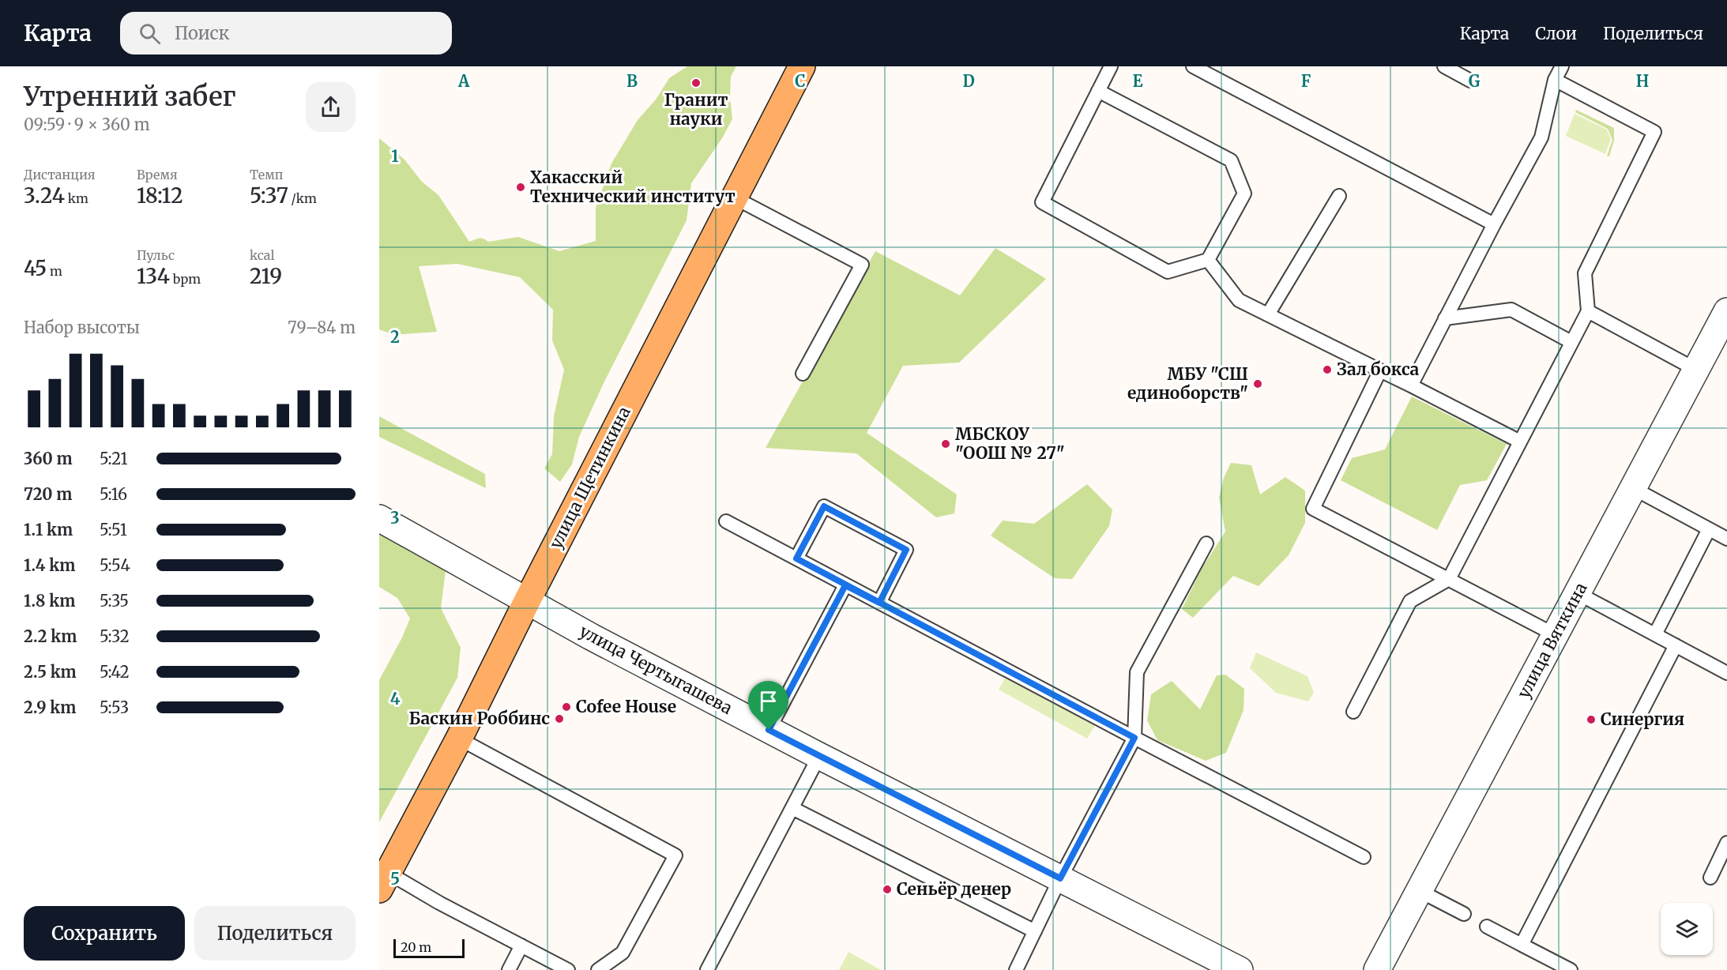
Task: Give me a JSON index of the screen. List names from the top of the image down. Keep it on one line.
{"streets":{"main road":["улица Щетинкина"],"street":["улица Вяткина","улица Чертыгашева"]},"crossings":[["улица Щетинкина","улица Чертыгашева"]],"places":["Гранит науки","Хакасский Технический институт","Зал бокса","МБУ \"СШ единоборств\"","МБСКОУ \"ООШ № 27\"","Cofee House","Баскин Роббинс","Синергия","Сеньёр денер"],"scale_bar":"20 m","page":{"header":"Карта","search":"Поиск","nav":["Карта","Слои","Поделиться"],"heading":["Утренний забег","09:59 · 9 × 360 m"],"stats":[["Дистанция","3.24 km"],["Время","18:12"],["Темп","5:37 /km"],["45 m"],["Пульс","134 bpm"],["kcal","219"]],"chart":["Набор высоты","79–84 m"],"list":[{"name":"360 m","note":"5:21"},{"name":"720 m","note":"5:16"},{"name":"1.1 km","note":"5:51"},{"name":"1.4 km","note":"5:54"},{"name":"1.8 km","note":"5:35"},{"name":"2.2 km","note":"5:32"},{"name":"2.5 km","note":"5:42"},{"name":"2.9 km","note":"5:53"}],"buttons":["Сохранить","Поделиться"],"scale":"20 m"},"grid":{"columns":["A","B","C","D","E","F","G","H"],"rows":["1","2","3","4","5"]}}
